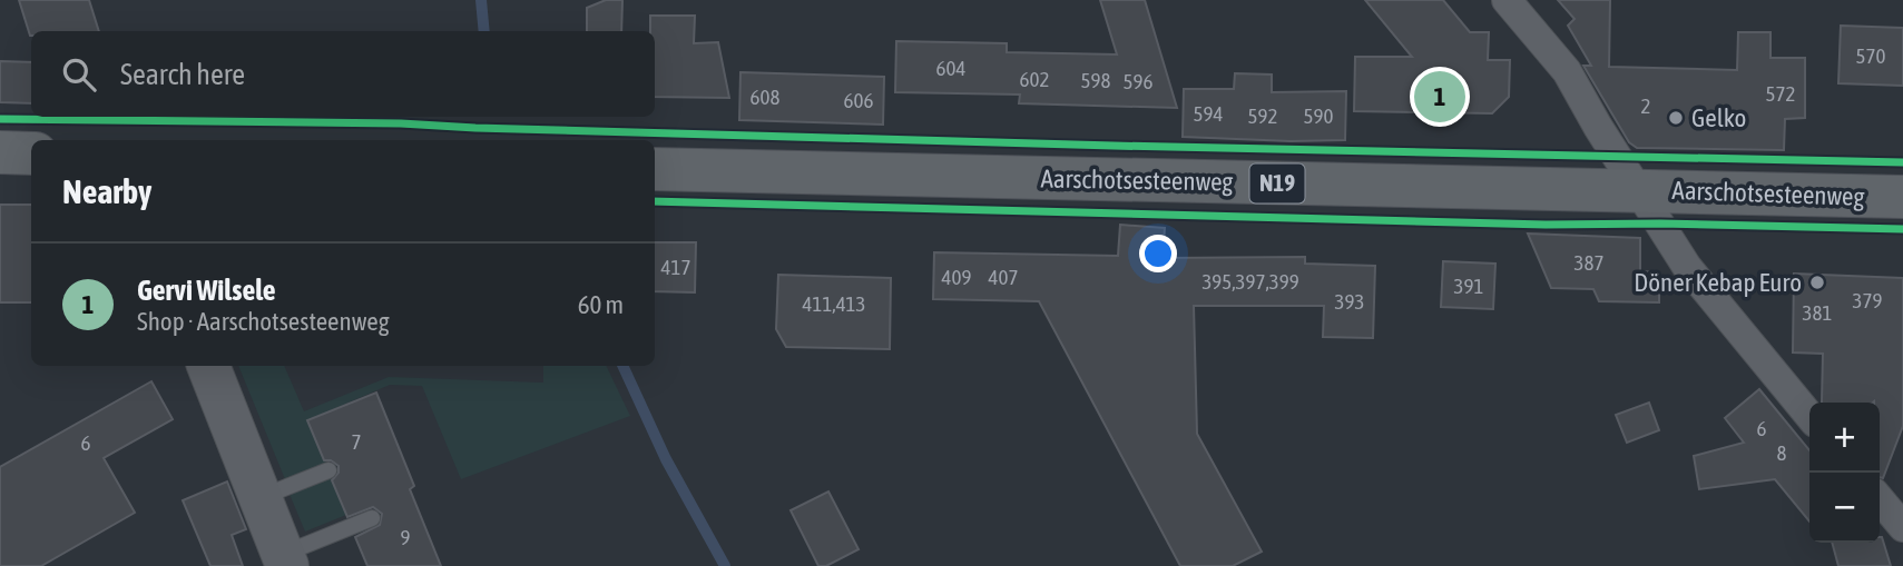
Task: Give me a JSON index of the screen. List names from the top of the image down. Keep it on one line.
{"streets":{"main road":["Aarschotsesteenweg","N19"]},"places":["Gelko","Döner Kebap Euro"],"house_numbers":["570","604","602","598","596","572","608","606","2","594","592","590","387","417","409","407","395,397,399","391","379","393","411,413","381","6","7","6","8","9"],"page":{"search":"Search here","pins":"1","heading":"Nearby","list":[{"mark":"1","name":"Gervi Wilsele","note":"Shop · Aarschotsesteenweg","value":"60 m"}],"map_buttons":["+","−"]}}
